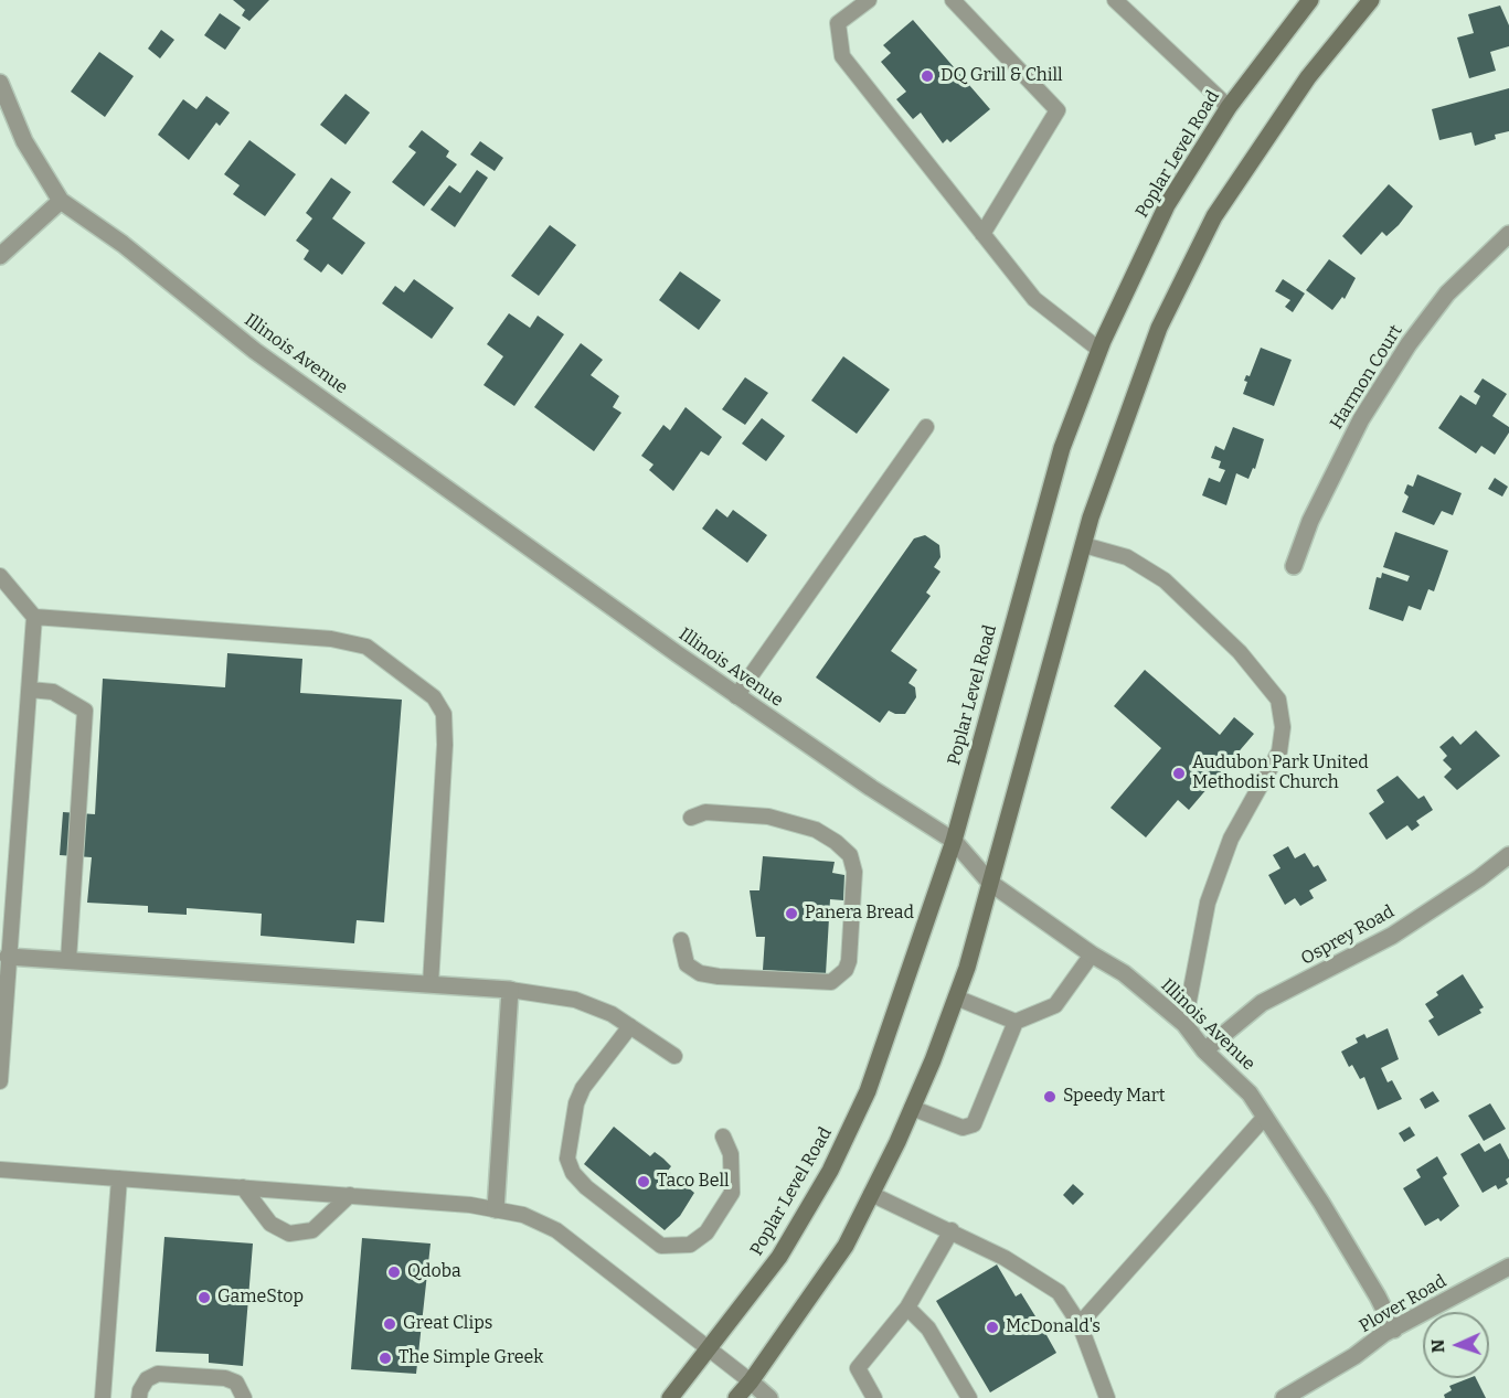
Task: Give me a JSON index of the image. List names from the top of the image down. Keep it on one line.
{"streets":{"main road":["Poplar Level Road"],"street":["Illinois Avenue","Harmon Court","Osprey Road","Plover Road"]},"crossings":[["Poplar Level Road","Illinois Avenue"],["Illinois Avenue","Osprey Road"],["Illinois Avenue","Plover Road"]],"places":["DQ Grill & Chill","Audubon Park United Methodist Church","Panera Bread","Speedy Mart","Taco Bell","Qdoba","GameStop","Great Clips","McDonald's","The Simple Greek"],"north":"left"}
